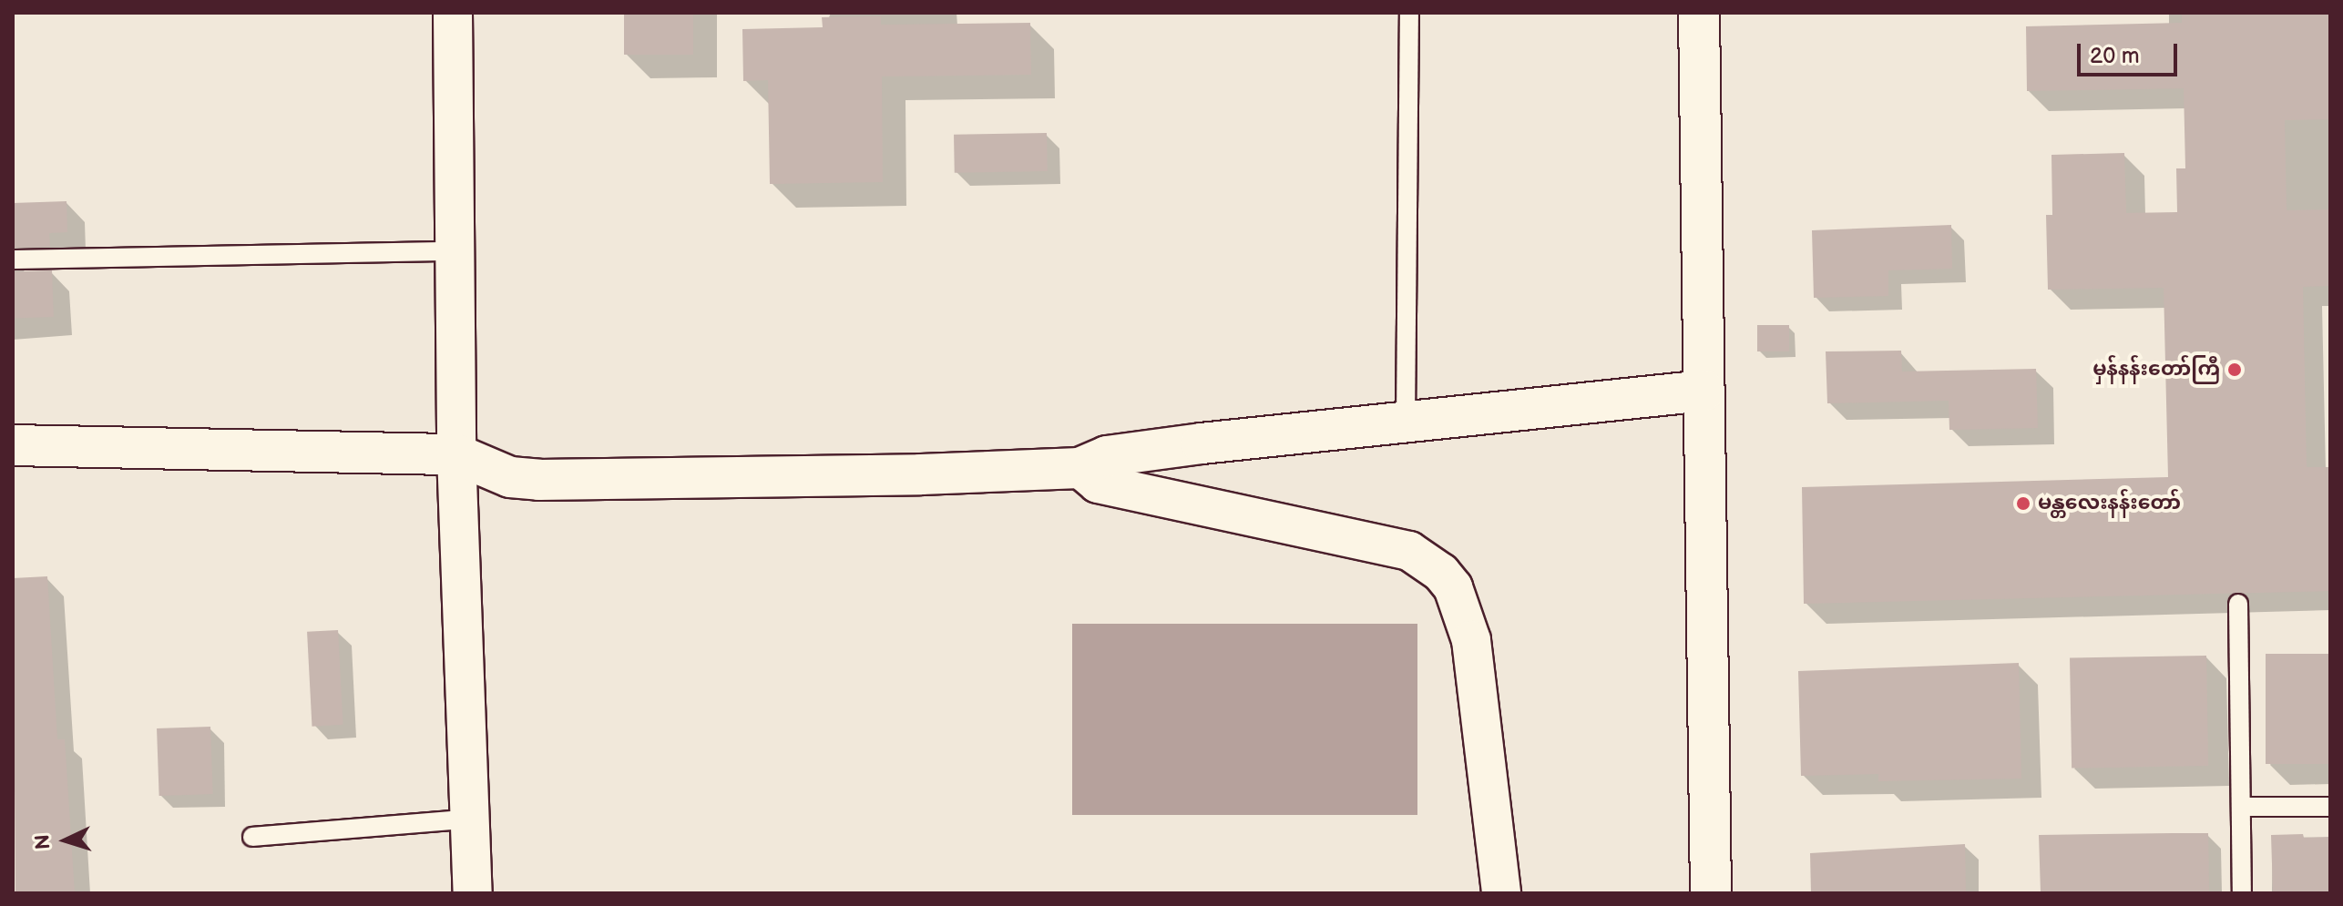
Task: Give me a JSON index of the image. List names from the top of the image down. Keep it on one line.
{"places":["မှန်နန်းတော်ကြီ","မန္တလေးနန်းတော်"],"scale_bar":"20 m","north":"left"}
